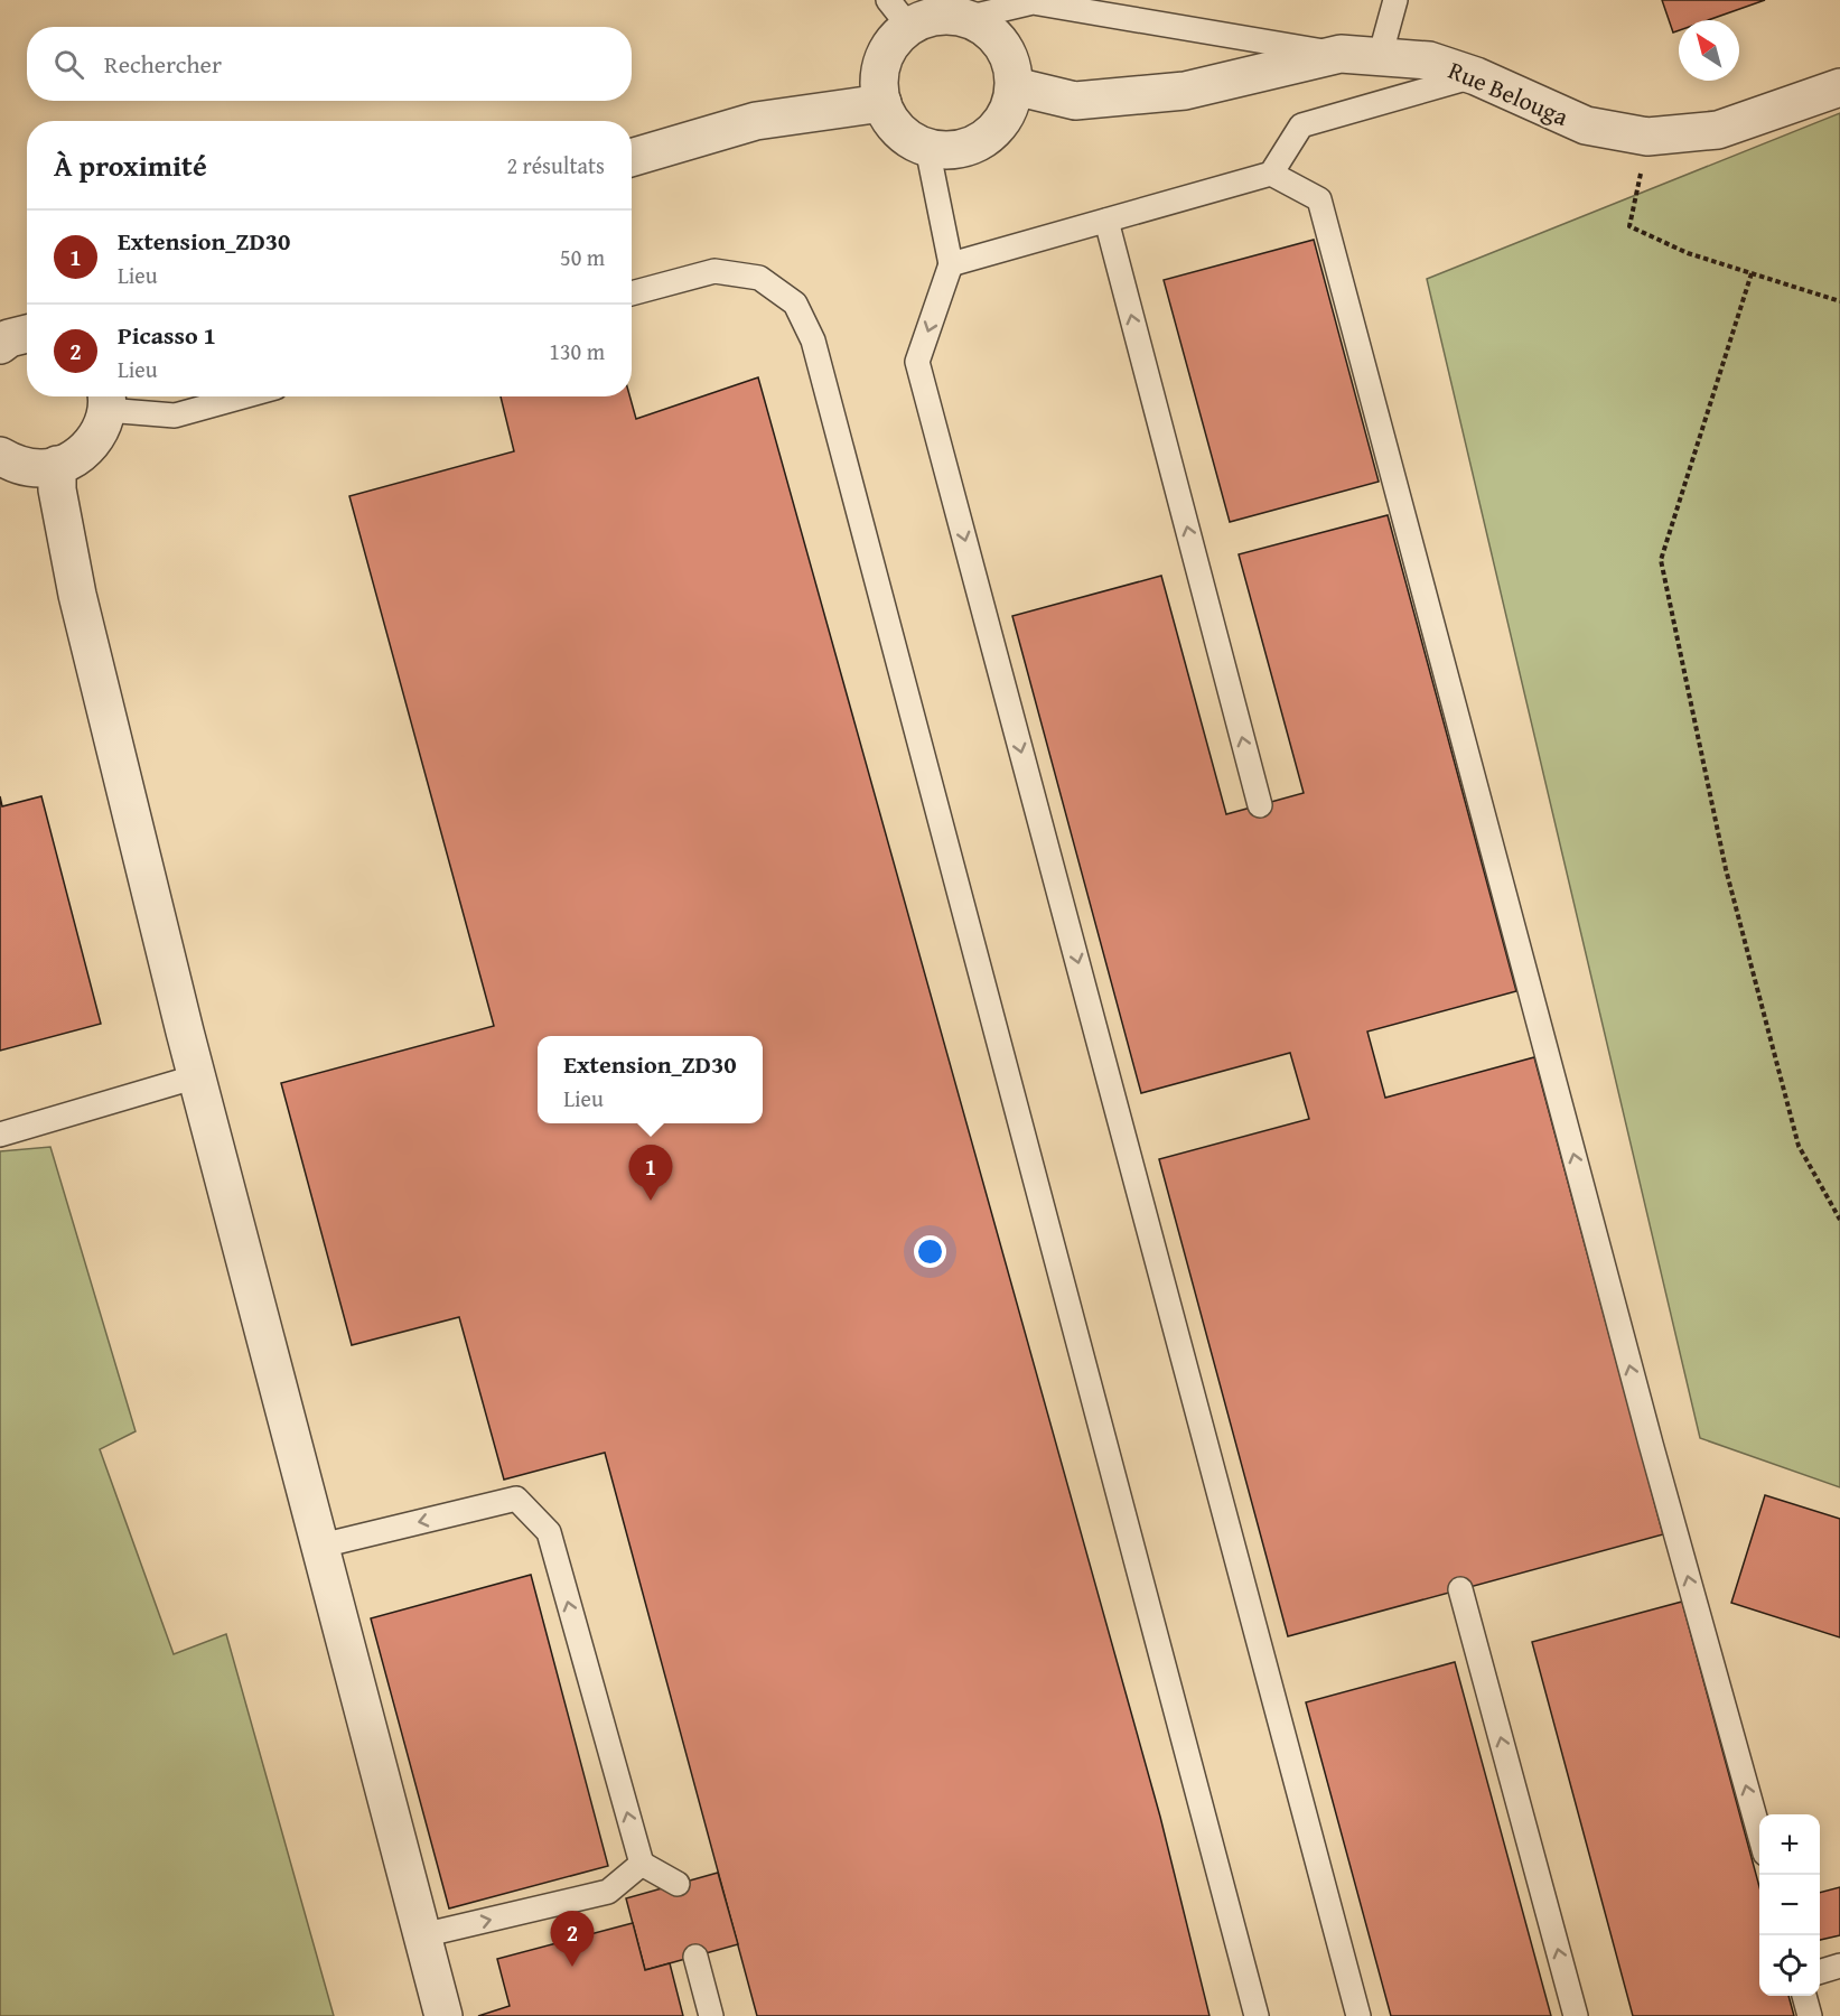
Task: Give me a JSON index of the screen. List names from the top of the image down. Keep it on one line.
{"streets":{"street":["Rue Belouga"]},"north":"top left","page":{"search":"Rechercher","heading":["À proximité","2 résultats"],"list":[{"mark":"1","name":"Extension_ZD30","note":"Lieu","value":"50 m"},{"mark":"2","name":"Picasso 1","note":"Lieu","value":"130 m"}],"popup":["Extension_ZD30","Lieu"],"pins":["1","2"],"map_buttons":["+","−"]}}
